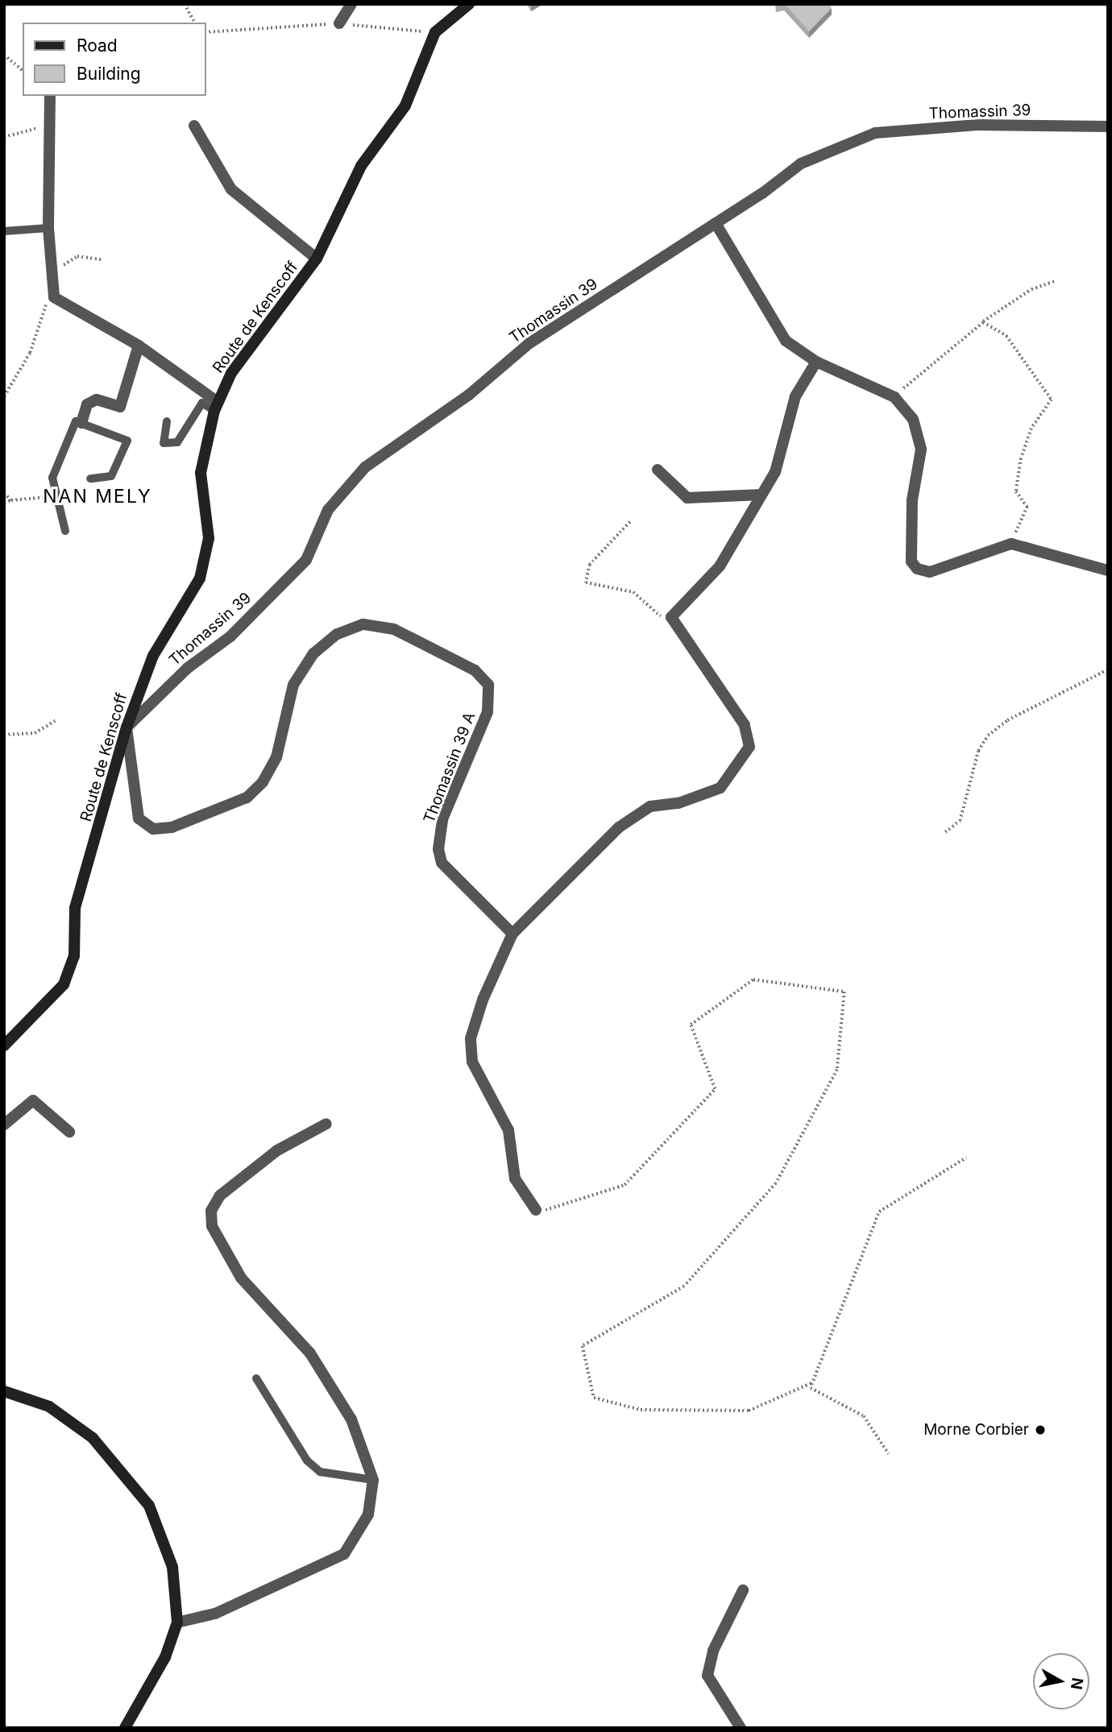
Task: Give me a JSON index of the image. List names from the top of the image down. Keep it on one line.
{"streets":{"main road":["Route de Kenscoff"],"street":["Thomassin 39","Thomassin 39 A"]},"crossings":[["Thomassin 39","Route de Kenscoff"],["Thomassin 39","Thomassin 39 A"],["Route de Kenscoff","Thomassin 39 A"]],"districts":["NAN MELY"],"places":["Morne Corbier"],"legend":["Road","Building"],"north":"right"}
